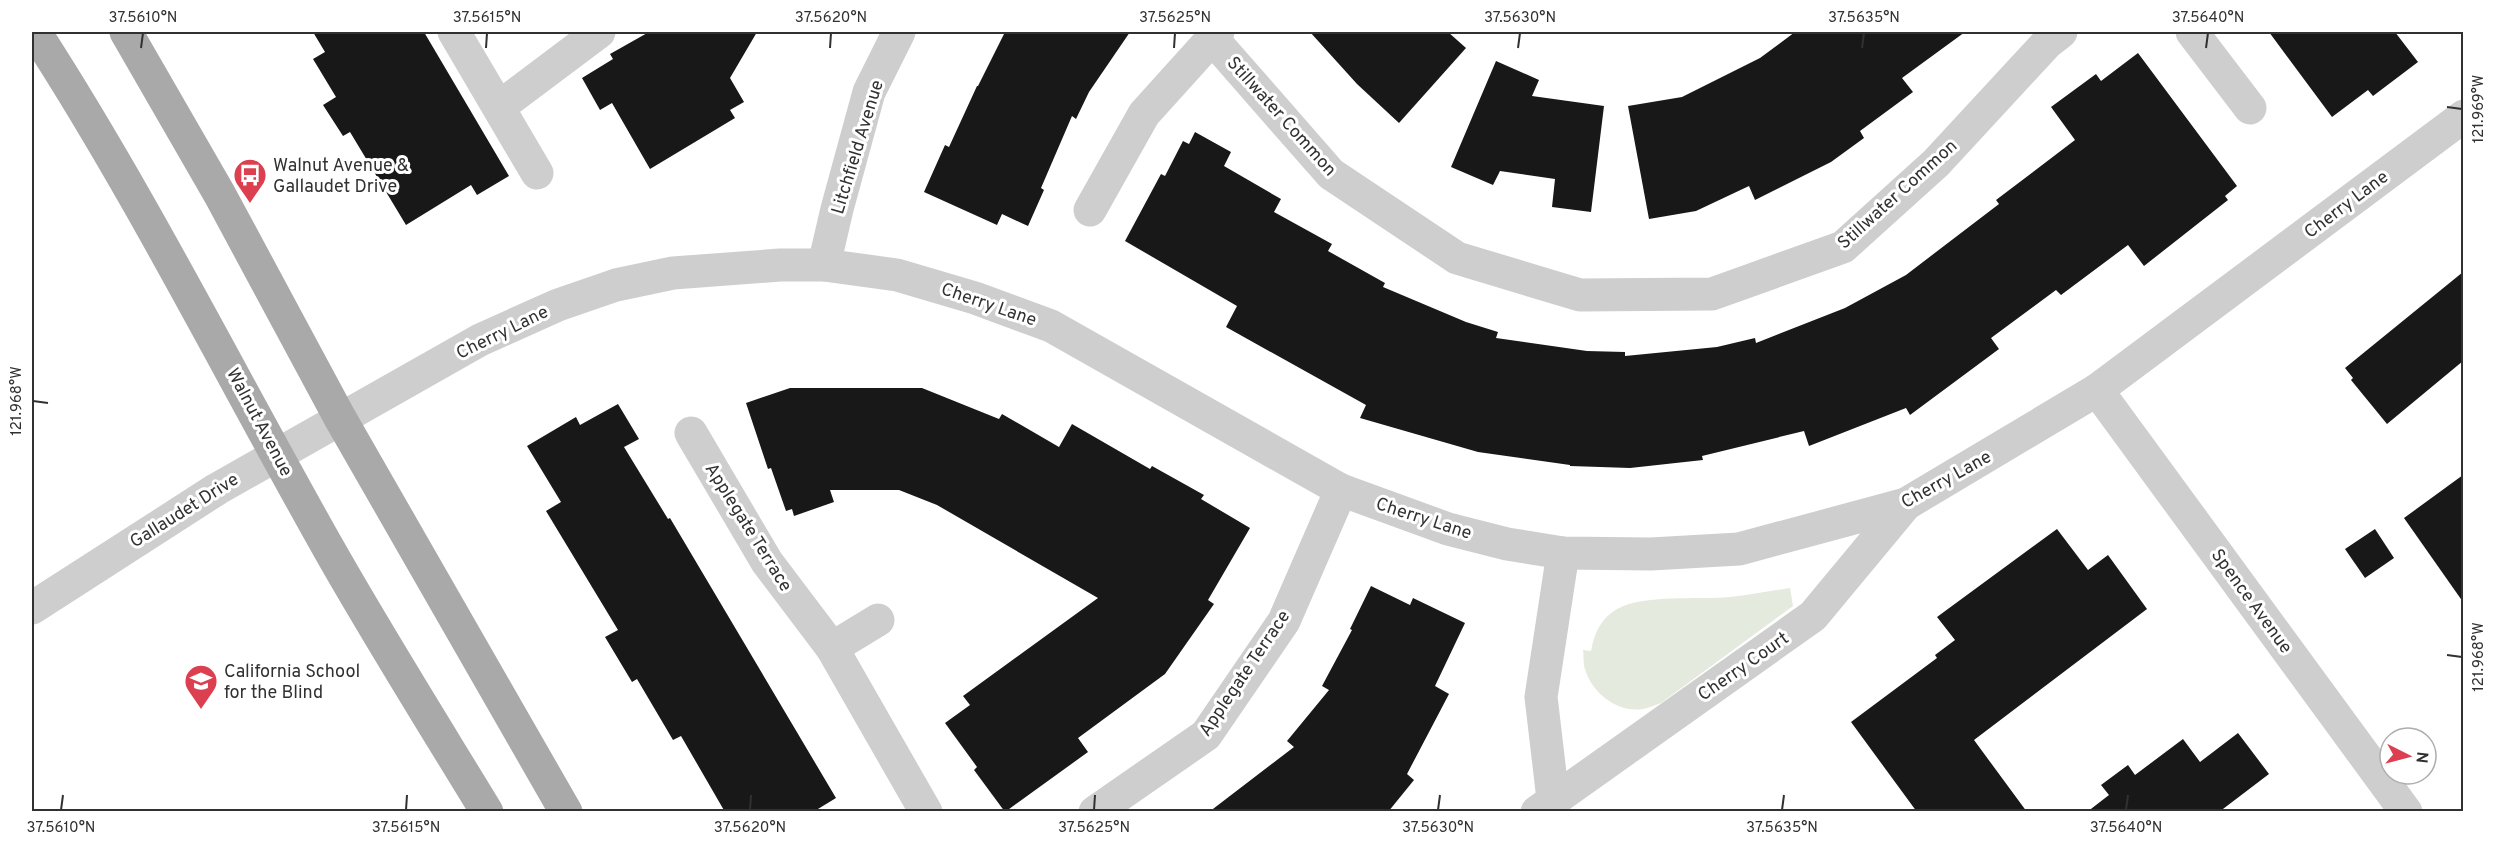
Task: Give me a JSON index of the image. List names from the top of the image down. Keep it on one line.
{"streets":{"main road":["Walnut Avenue"],"street":["Stillwater Common","Litchfield Avenue","Cherry Lane","Gallaudet Drive","Applegate Terrace","Spence Avenue","Cherry Court"]},"crossings":[["Litchfield Avenue","Cherry Lane"],["Cherry Lane","Gallaudet Drive"],["Cherry Lane","Applegate Terrace"],["Cherry Lane","Spence Avenue"],["Cherry Lane","Cherry Court"],["Walnut Avenue","Gallaudet Drive"]],"places":{"bus stop":["Walnut Avenue & Gallaudet Drive"],"school or university":["California School for the Blind"]},"north":"right","coordinates":["37.5610°N","37.5615°N","37.5620°N","37.5625°N","37.5630°N","37.5635°N","37.5640°N","121.969°W","121.968°W"]}
